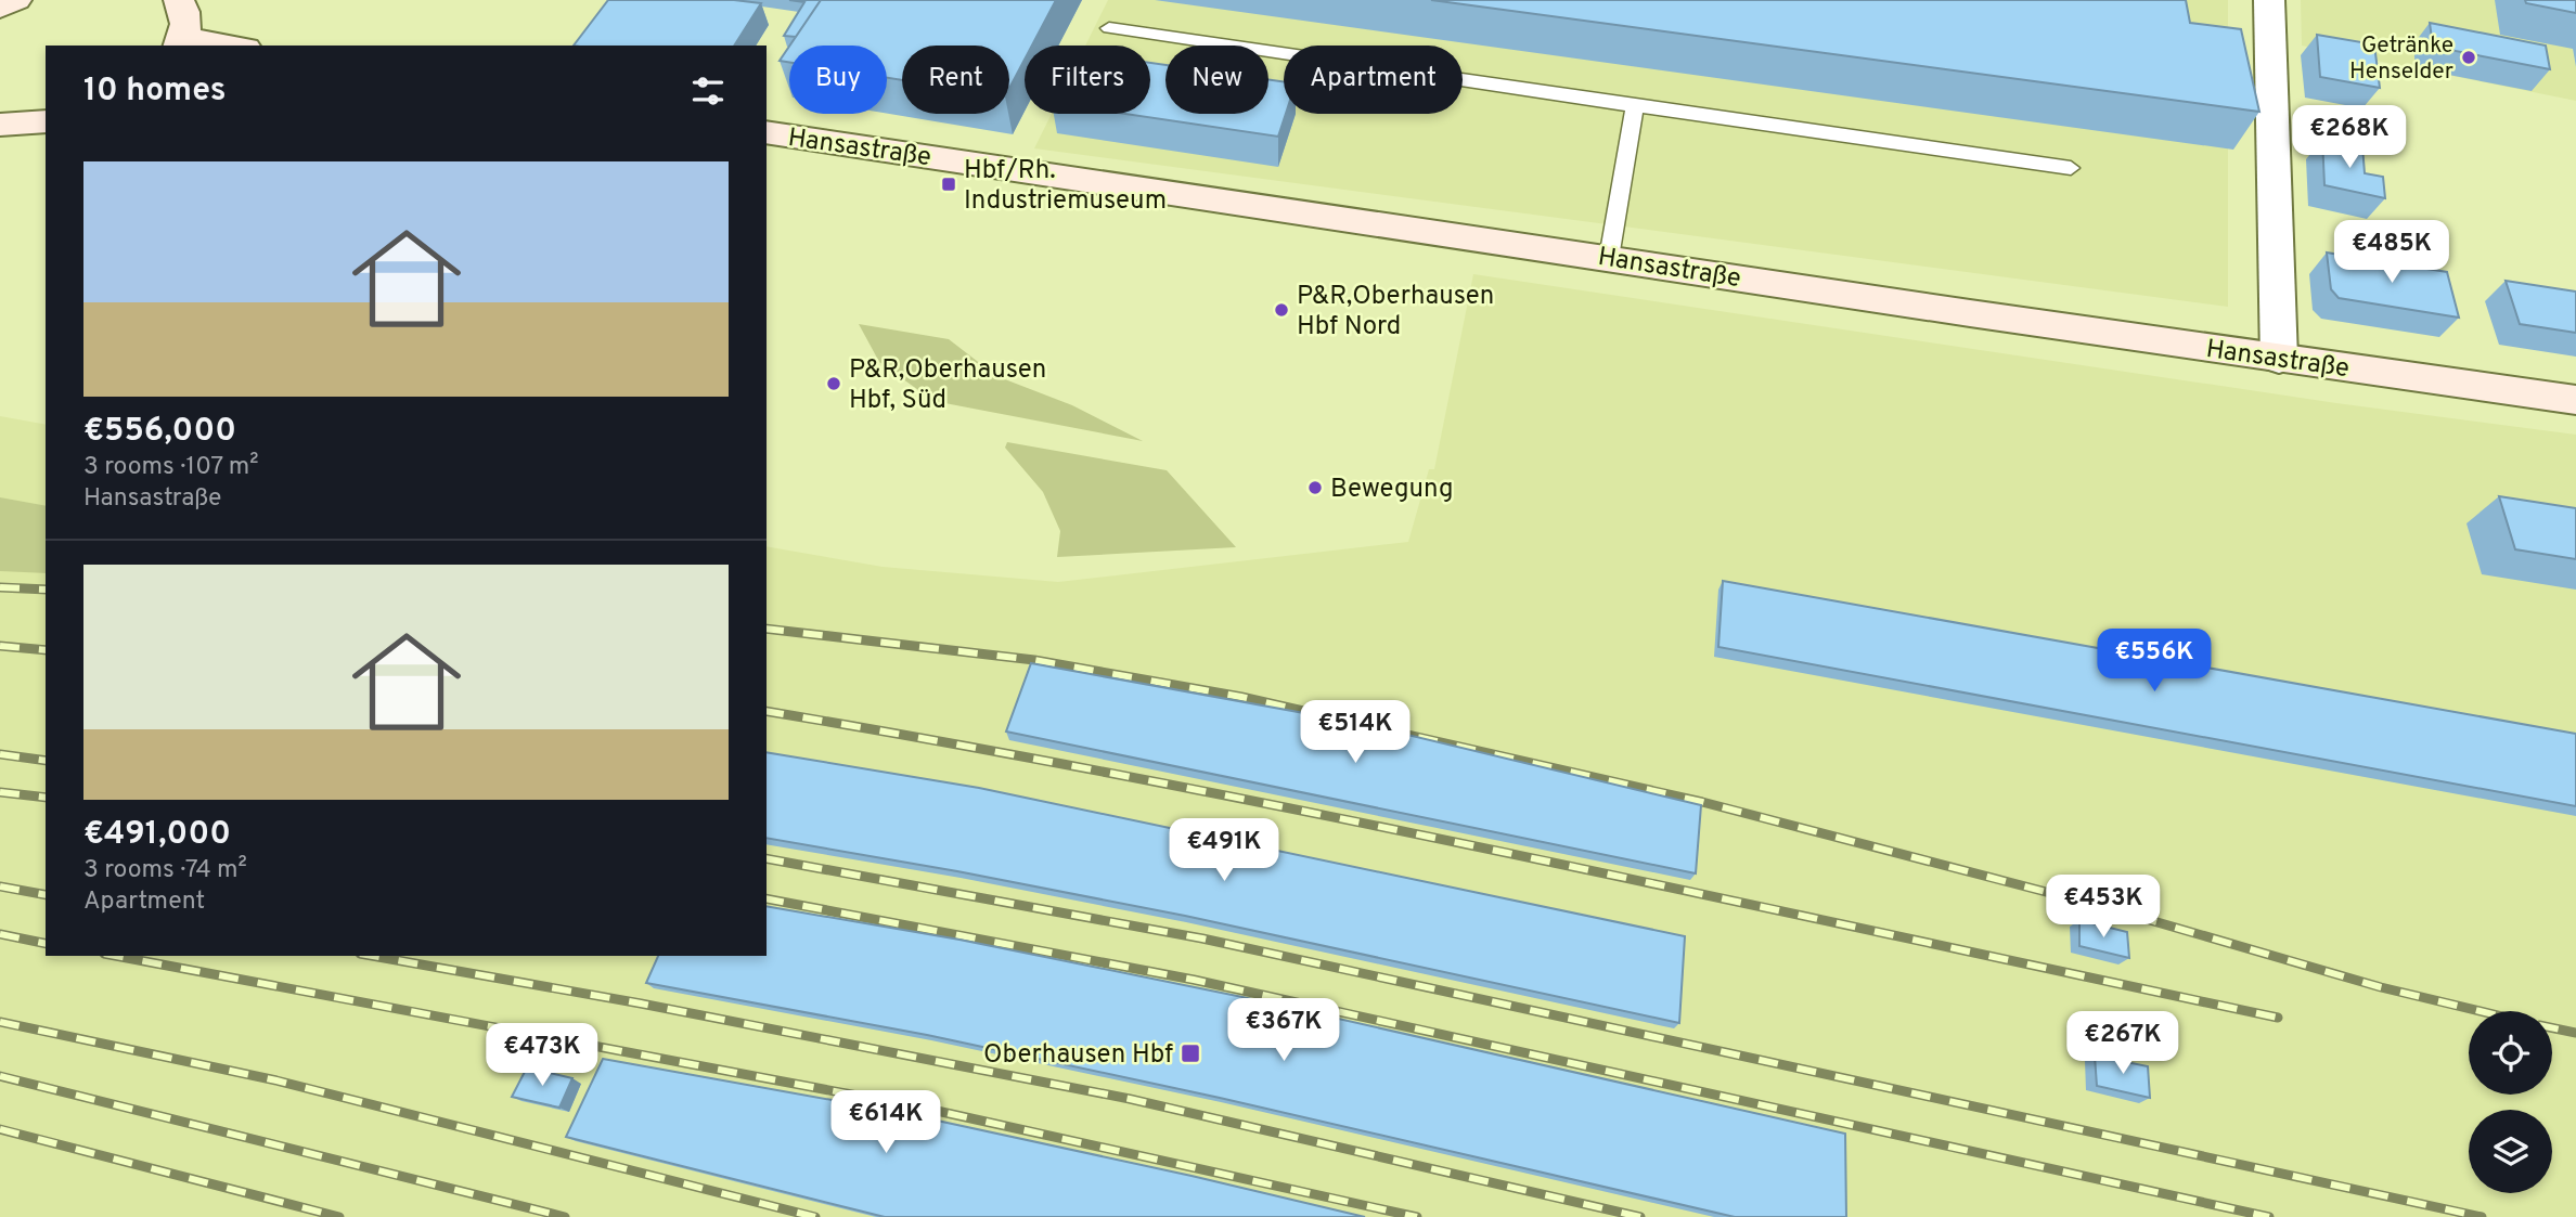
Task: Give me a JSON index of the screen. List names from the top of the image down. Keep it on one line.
{"streets":{"main road":["Hansastraße"]},"places":{"other":["Getränke Henselder","P&R,Oberhausen Hbf Nord","P&R,Oberhausen Hbf, Süd","Bewegung"],"transit":["Hbf/Rh. Industriemuseum","Oberhausen Hbf"]},"page":{"chip":["Buy","Rent","Filters","New","Apartment"],"heading":"10 homes","price":["€268K","€485K","€556K","€514K","€491K","€453K","€367K","€267K","€473K","€614K"],"list":[{"name":"€556,000","note":"3 rooms · 107 m² · Hansastraße"},{"name":"€491,000","note":"3 rooms · 74 m² · Apartment"}]}}
